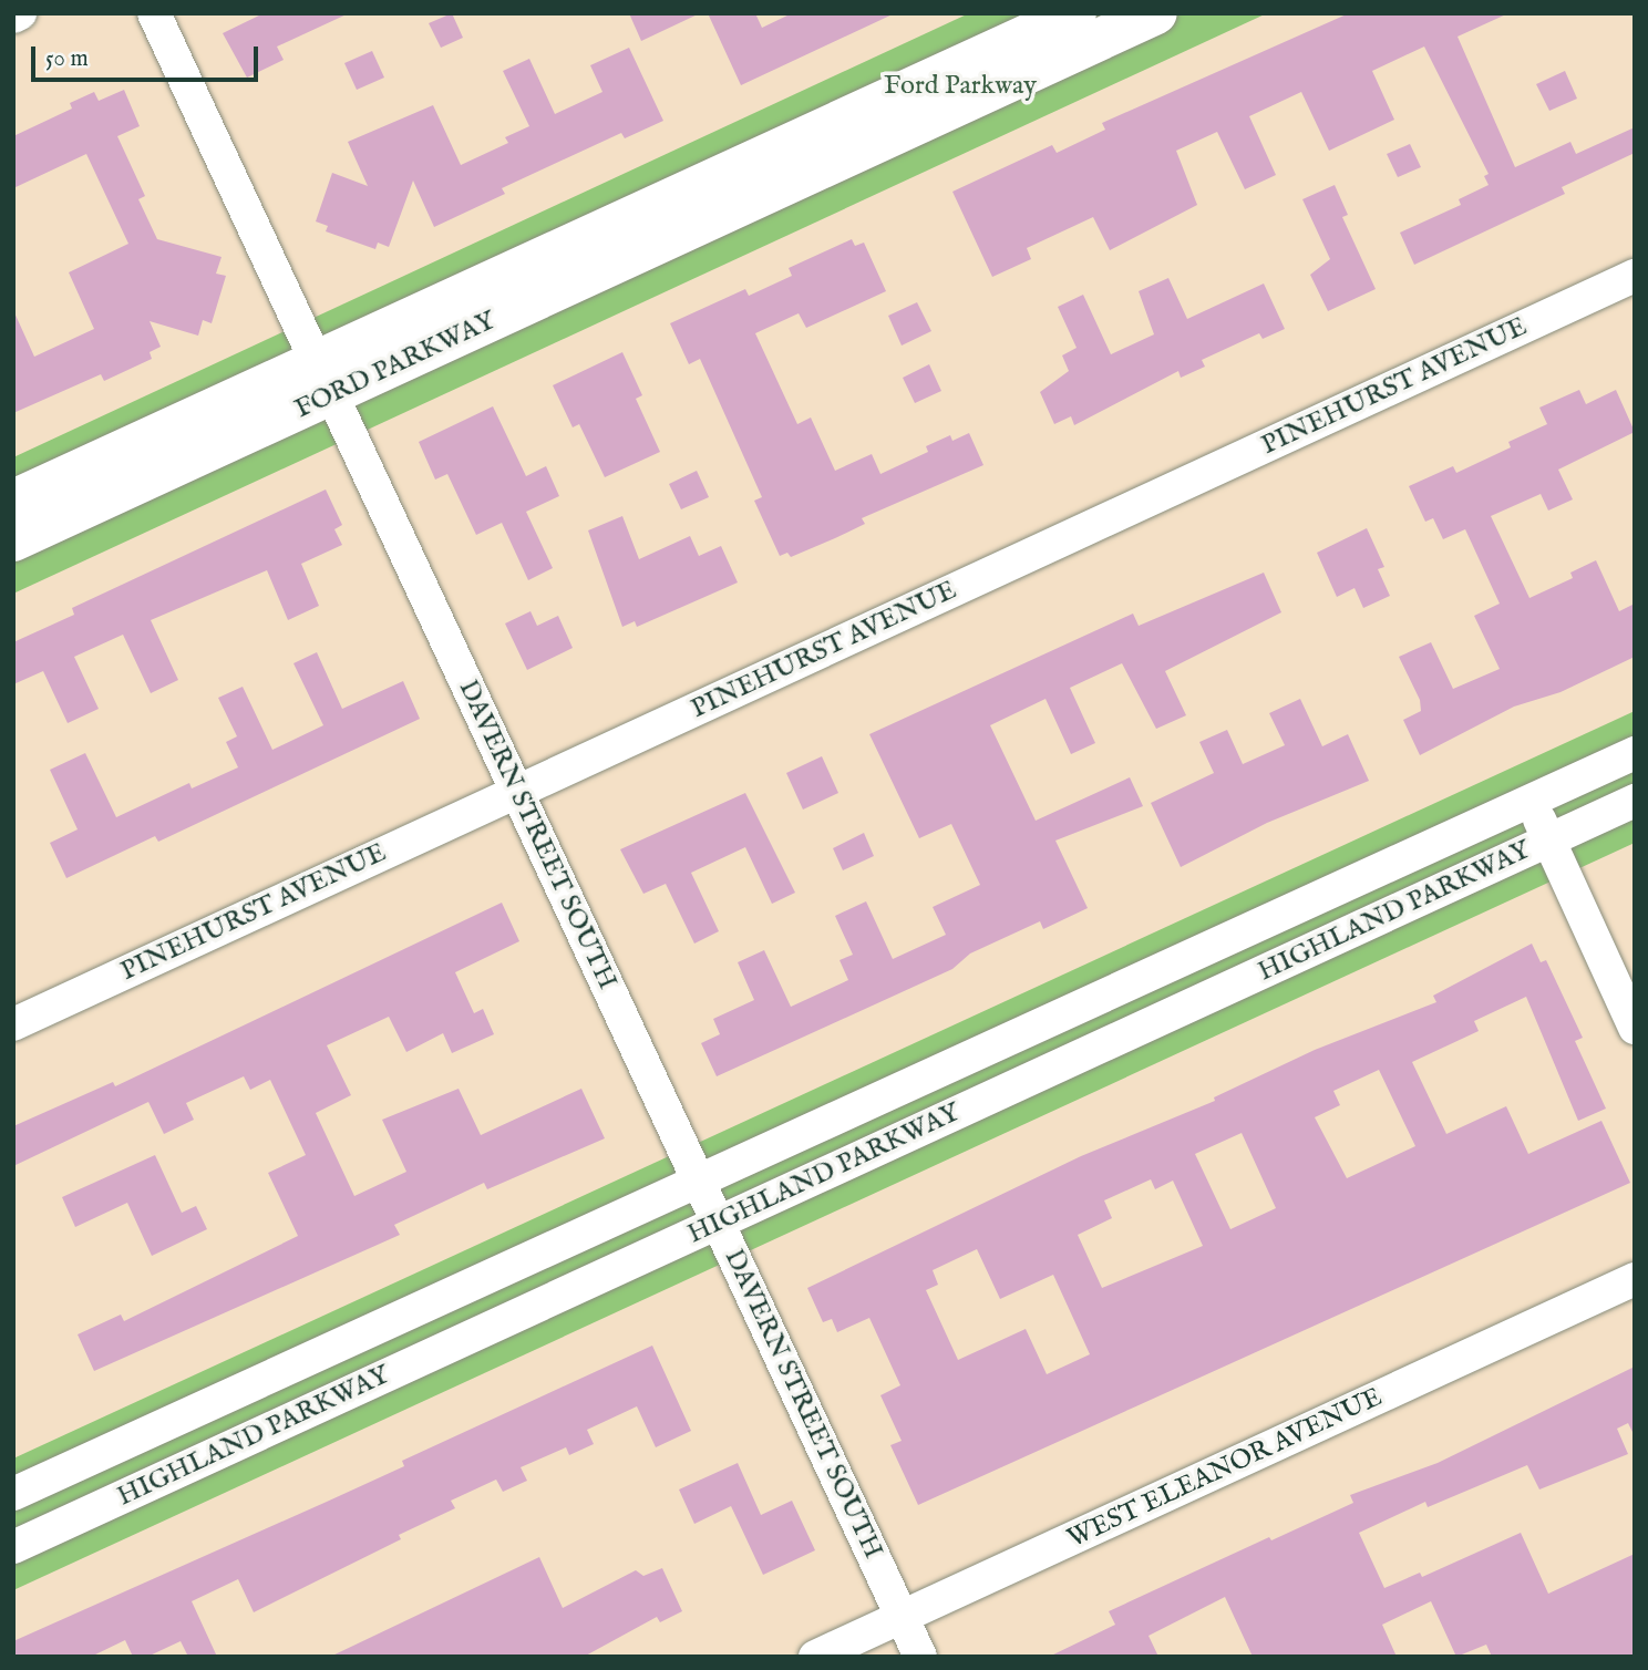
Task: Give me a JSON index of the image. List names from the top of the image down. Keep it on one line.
{"streets":{"main road":["FORD PARKWAY"],"street":["PINEHURST AVENUE","DAVERN STREET SOUTH","HIGHLAND PARKWAY","WEST ELEANOR AVENUE"]},"crossings":[["FORD PARKWAY","DAVERN STREET SOUTH"],["PINEHURST AVENUE","DAVERN STREET SOUTH"],["DAVERN STREET SOUTH","HIGHLAND PARKWAY"],["DAVERN STREET SOUTH","WEST ELEANOR AVENUE"]],"parks":["Ford Parkway"],"scale_bar":"50 m"}
